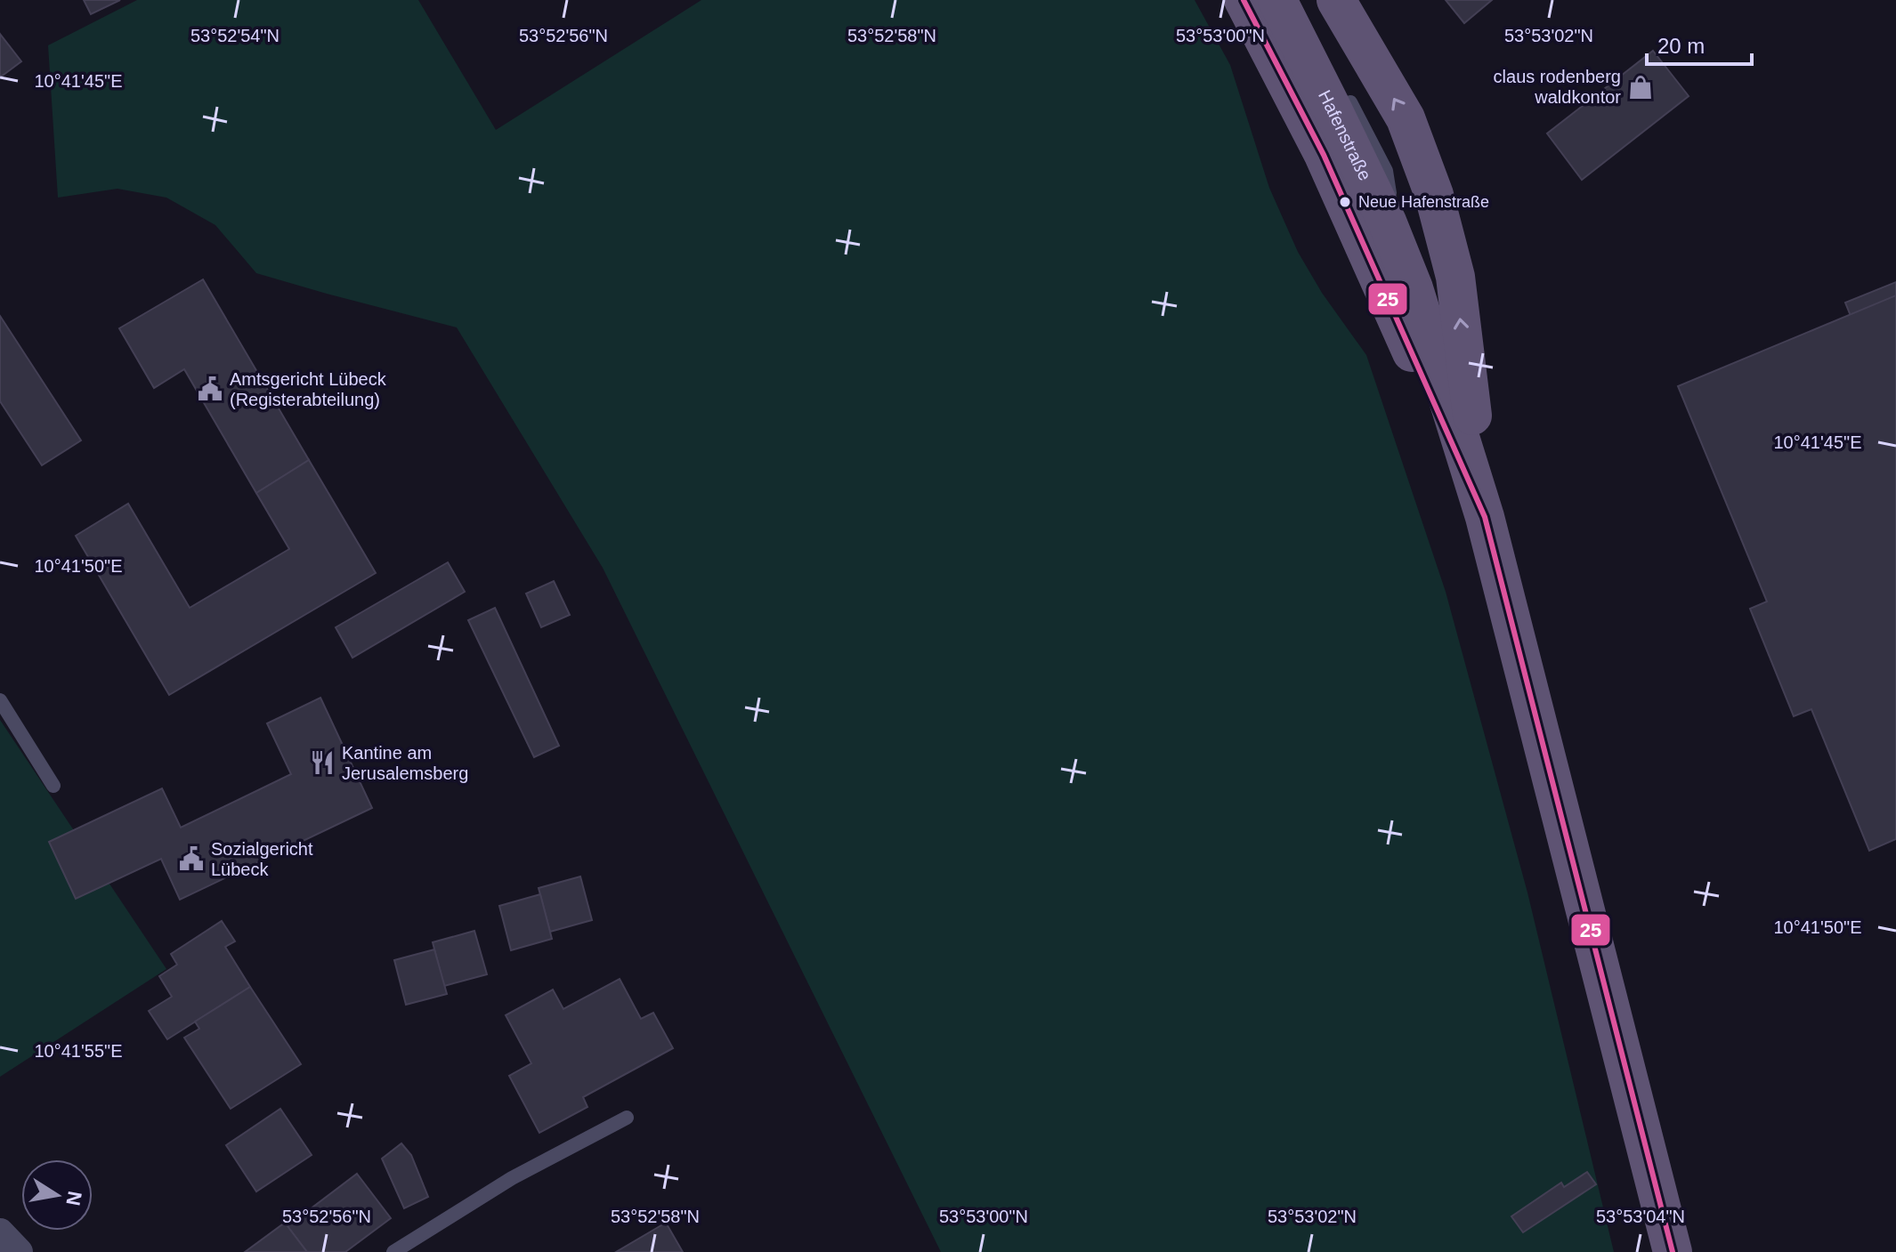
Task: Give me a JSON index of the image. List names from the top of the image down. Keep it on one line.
{"streets":{"main road":["Hafenstraße"]},"places":{"shop":["claus rodenberg waldkontor"],"other":["Neue Hafenstraße"],"public building":["Amtsgericht Lübeck (Registerabteilung)","Sozialgericht Lübeck"],"restaurant":["Kantine am Jerusalemsberg"]},"lines":["transit line 25"],"scale_bar":"20 m","north":"right","coordinates":["53°52'54\"N","53°52'56\"N","53°52'58\"N","53°53'00\"N","53°53'02\"N","10°41'45\"E","10°41'50\"E","10°41'55\"E","53°53'04\"N"]}
